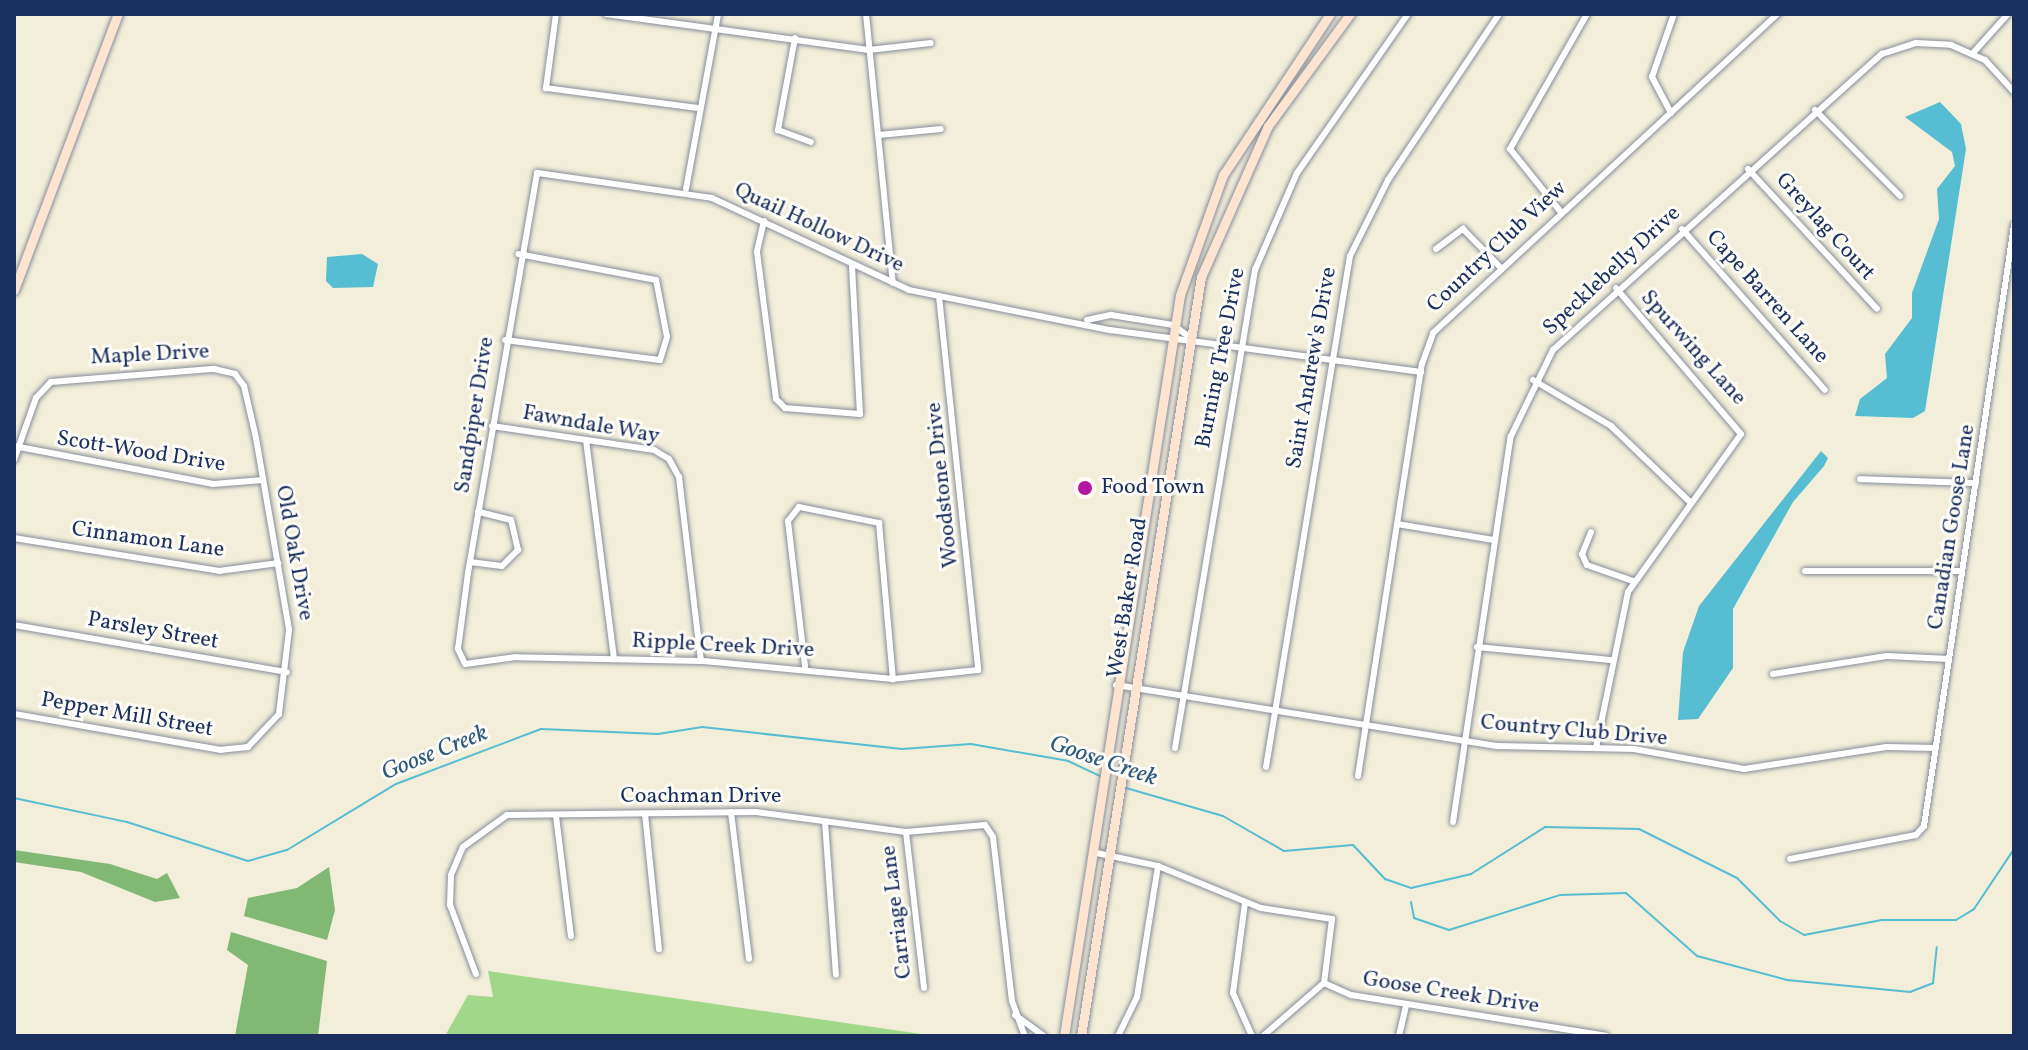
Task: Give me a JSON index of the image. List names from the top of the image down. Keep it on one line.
{"streets":{"main road":["West Baker Road"],"street":["Greylag Court","Quail Hollow Drive","Country Club View","Specklebelly Drive","Cape Barren Lane","Spurwing Lane","Maple Drive","Burning Tree Drive","Saint Andrew's Drive","Sandpiper Drive","Fawndale Way","Scott-Wood Drive","Woodstone Drive","Canadian Goose Lane","Cinnamon Lane","Old Oak Drive","Parsley Street","Ripple Creek Drive","Pepper Mill Street","Country Club Drive","Coachman Drive","Carriage Lane","Goose Creek Drive"]},"crossings":[["Greylag Court","Specklebelly Drive"],["Quail Hollow Drive","Sandpiper Drive"],["Quail Hollow Drive","Woodstone Drive"],["Quail Hollow Drive","West Baker Road"],["Country Club View","Country Club Drive"],["Specklebelly Drive","Cape Barren Lane"],["Specklebelly Drive","Spurwing Lane"],["Specklebelly Drive","Country Club Drive"],["Maple Drive","Scott-Wood Drive"],["Maple Drive","Old Oak Drive"],["Burning Tree Drive","Country Club Drive"],["Saint Andrew's Drive","Country Club Drive"],["Sandpiper Drive","Fawndale Way"],["Sandpiper Drive","Ripple Creek Drive"],["Fawndale Way","Ripple Creek Drive"],["Scott-Wood Drive","Old Oak Drive"],["Woodstone Drive","Ripple Creek Drive"],["Canadian Goose Lane","Country Club Drive"],["Cinnamon Lane","Old Oak Drive"],["Old Oak Drive","Parsley Street"],["Old Oak Drive","Pepper Mill Street"],["West Baker Road","Country Club Drive"],["Coachman Drive","Carriage Lane"]],"water":["Goose Creek"],"places":["Food Town"]}
